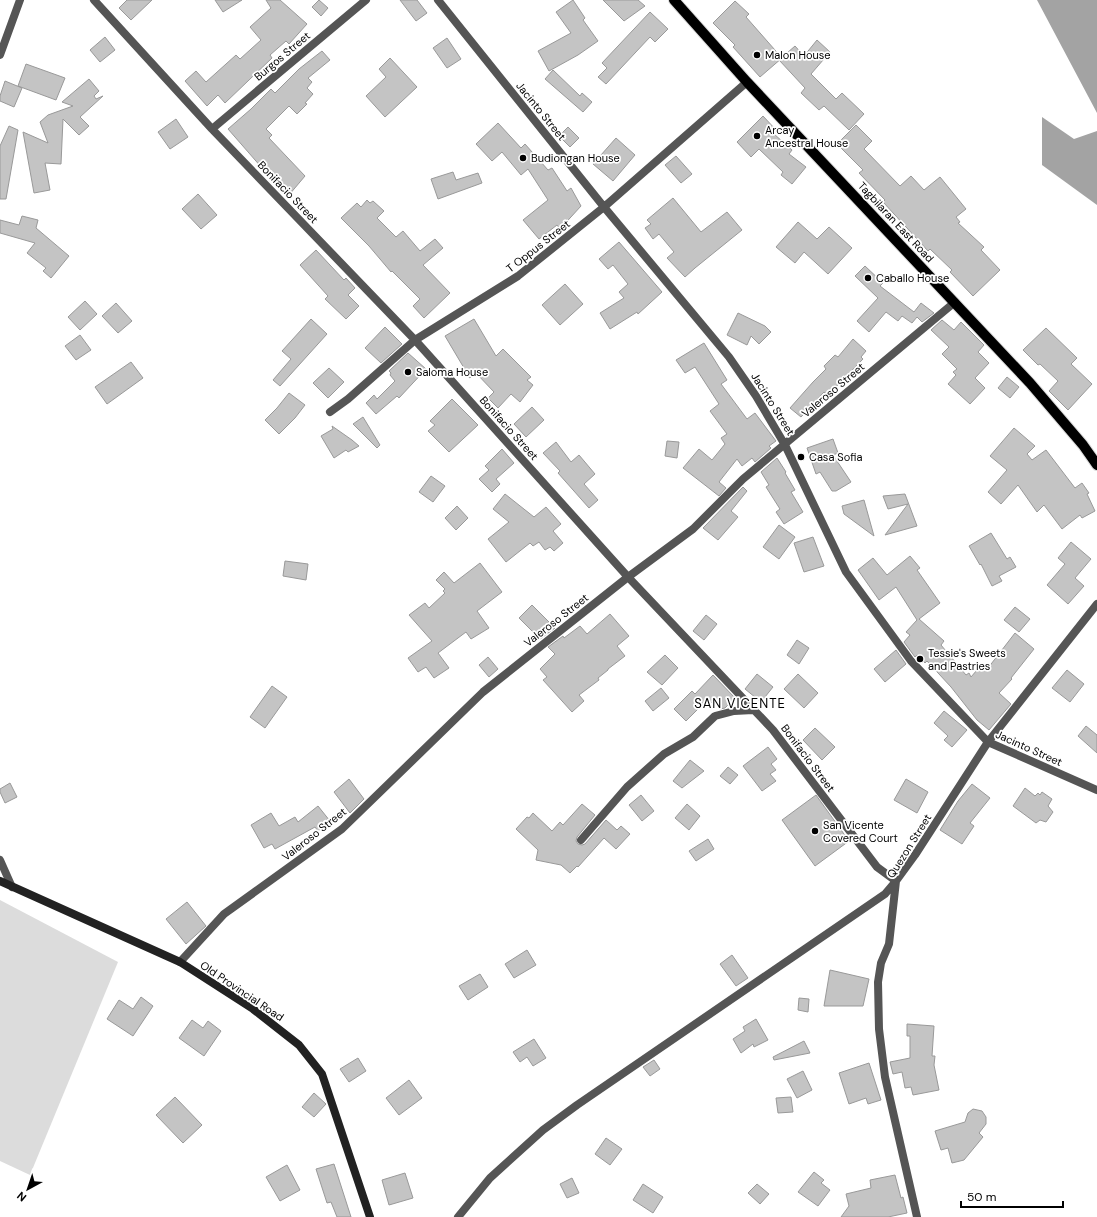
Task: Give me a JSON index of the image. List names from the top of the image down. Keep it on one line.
{"streets":{"main road":["Tagbilaran East Road","Old Provincial Road"],"street":["Burgos Street","Jacinto Street","Bonifacio Street","T Oppus Street","Valeroso Street","Quezon Street"]},"crossings":[["Burgos Street","Bonifacio Street"],["Jacinto Street","T Oppus Street"],["Jacinto Street","Valeroso Street"],["Jacinto Street","Quezon Street"],["Bonifacio Street","T Oppus Street"],["Bonifacio Street","Valeroso Street"],["Bonifacio Street","Quezon Street"],["Tagbilaran East Road","T Oppus Street"],["Tagbilaran East Road","Valeroso Street"],["Valeroso Street","Old Provincial Road"]],"districts":["SAN VICENTE"],"places":["Malon House","Arcay Ancestral House","Budiongan House","Caballo House","Saloma House","Casa Sofia","Tessie's Sweets and Pastries","San Vicente Covered Court"],"scale_bar":"50 m","north":"bottom left"}
